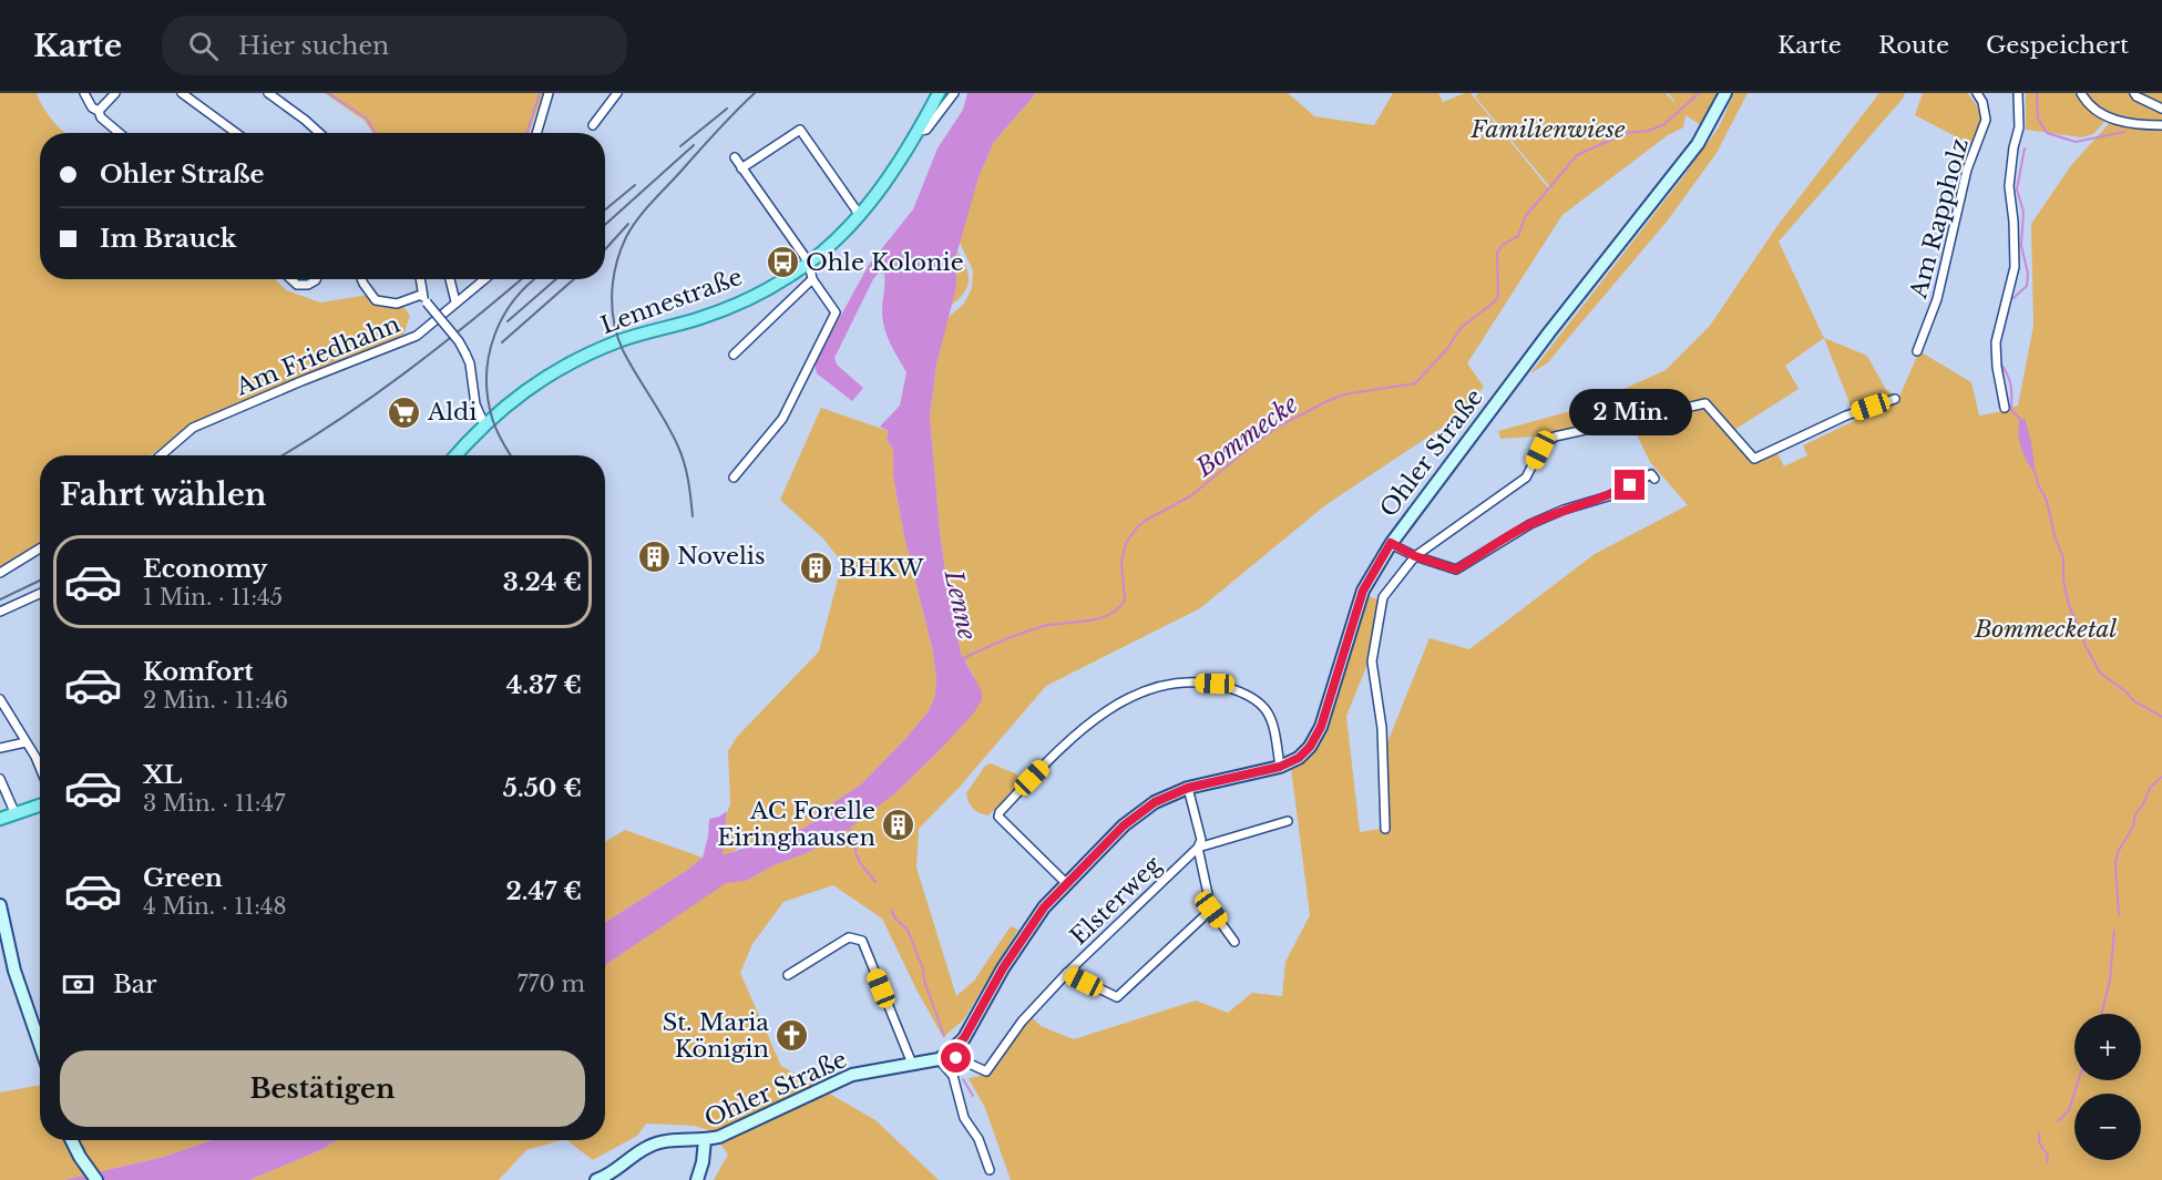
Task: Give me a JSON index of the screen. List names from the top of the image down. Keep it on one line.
{"streets":{"main road":["Lennestraße"],"street":["Am Rappholz","Am Friedhahn","Ohler Straße","Elsterweg"]},"crossings":[["Ohler Straße","Elsterweg"]],"water":["Bommecke","Lenne"],"parks":["Familienwiese","Bommecketal"],"places":{"bus stop":["Ohle Kolonie"],"supermarket":["Aldi"],"building":["Novelis","BHKW","AC Forelle Eiringhausen"],"church":["St. Maria Königin"]},"page":{"header":"Karte","search":"Hier suchen","nav":["Karte","Route","Gespeichert"],"banner":["Ohler Straße","Im Brauck"],"bubble":"2 Min.","heading":"Fahrt wählen","list":[{"name":"Economy","note":"1 Min. · 11:45","value":"3.24 €"},{"name":"Komfort","note":"2 Min. · 11:46","value":"4.37 €"},{"name":"XL","note":"3 Min. · 11:47","value":"5.50 €"},{"name":"Green","note":"4 Min. · 11:48","value":"2.47 €"}],"pay":["Bar","770 m"],"map_buttons":["+","−"],"buttons":"Bestätigen"}}
